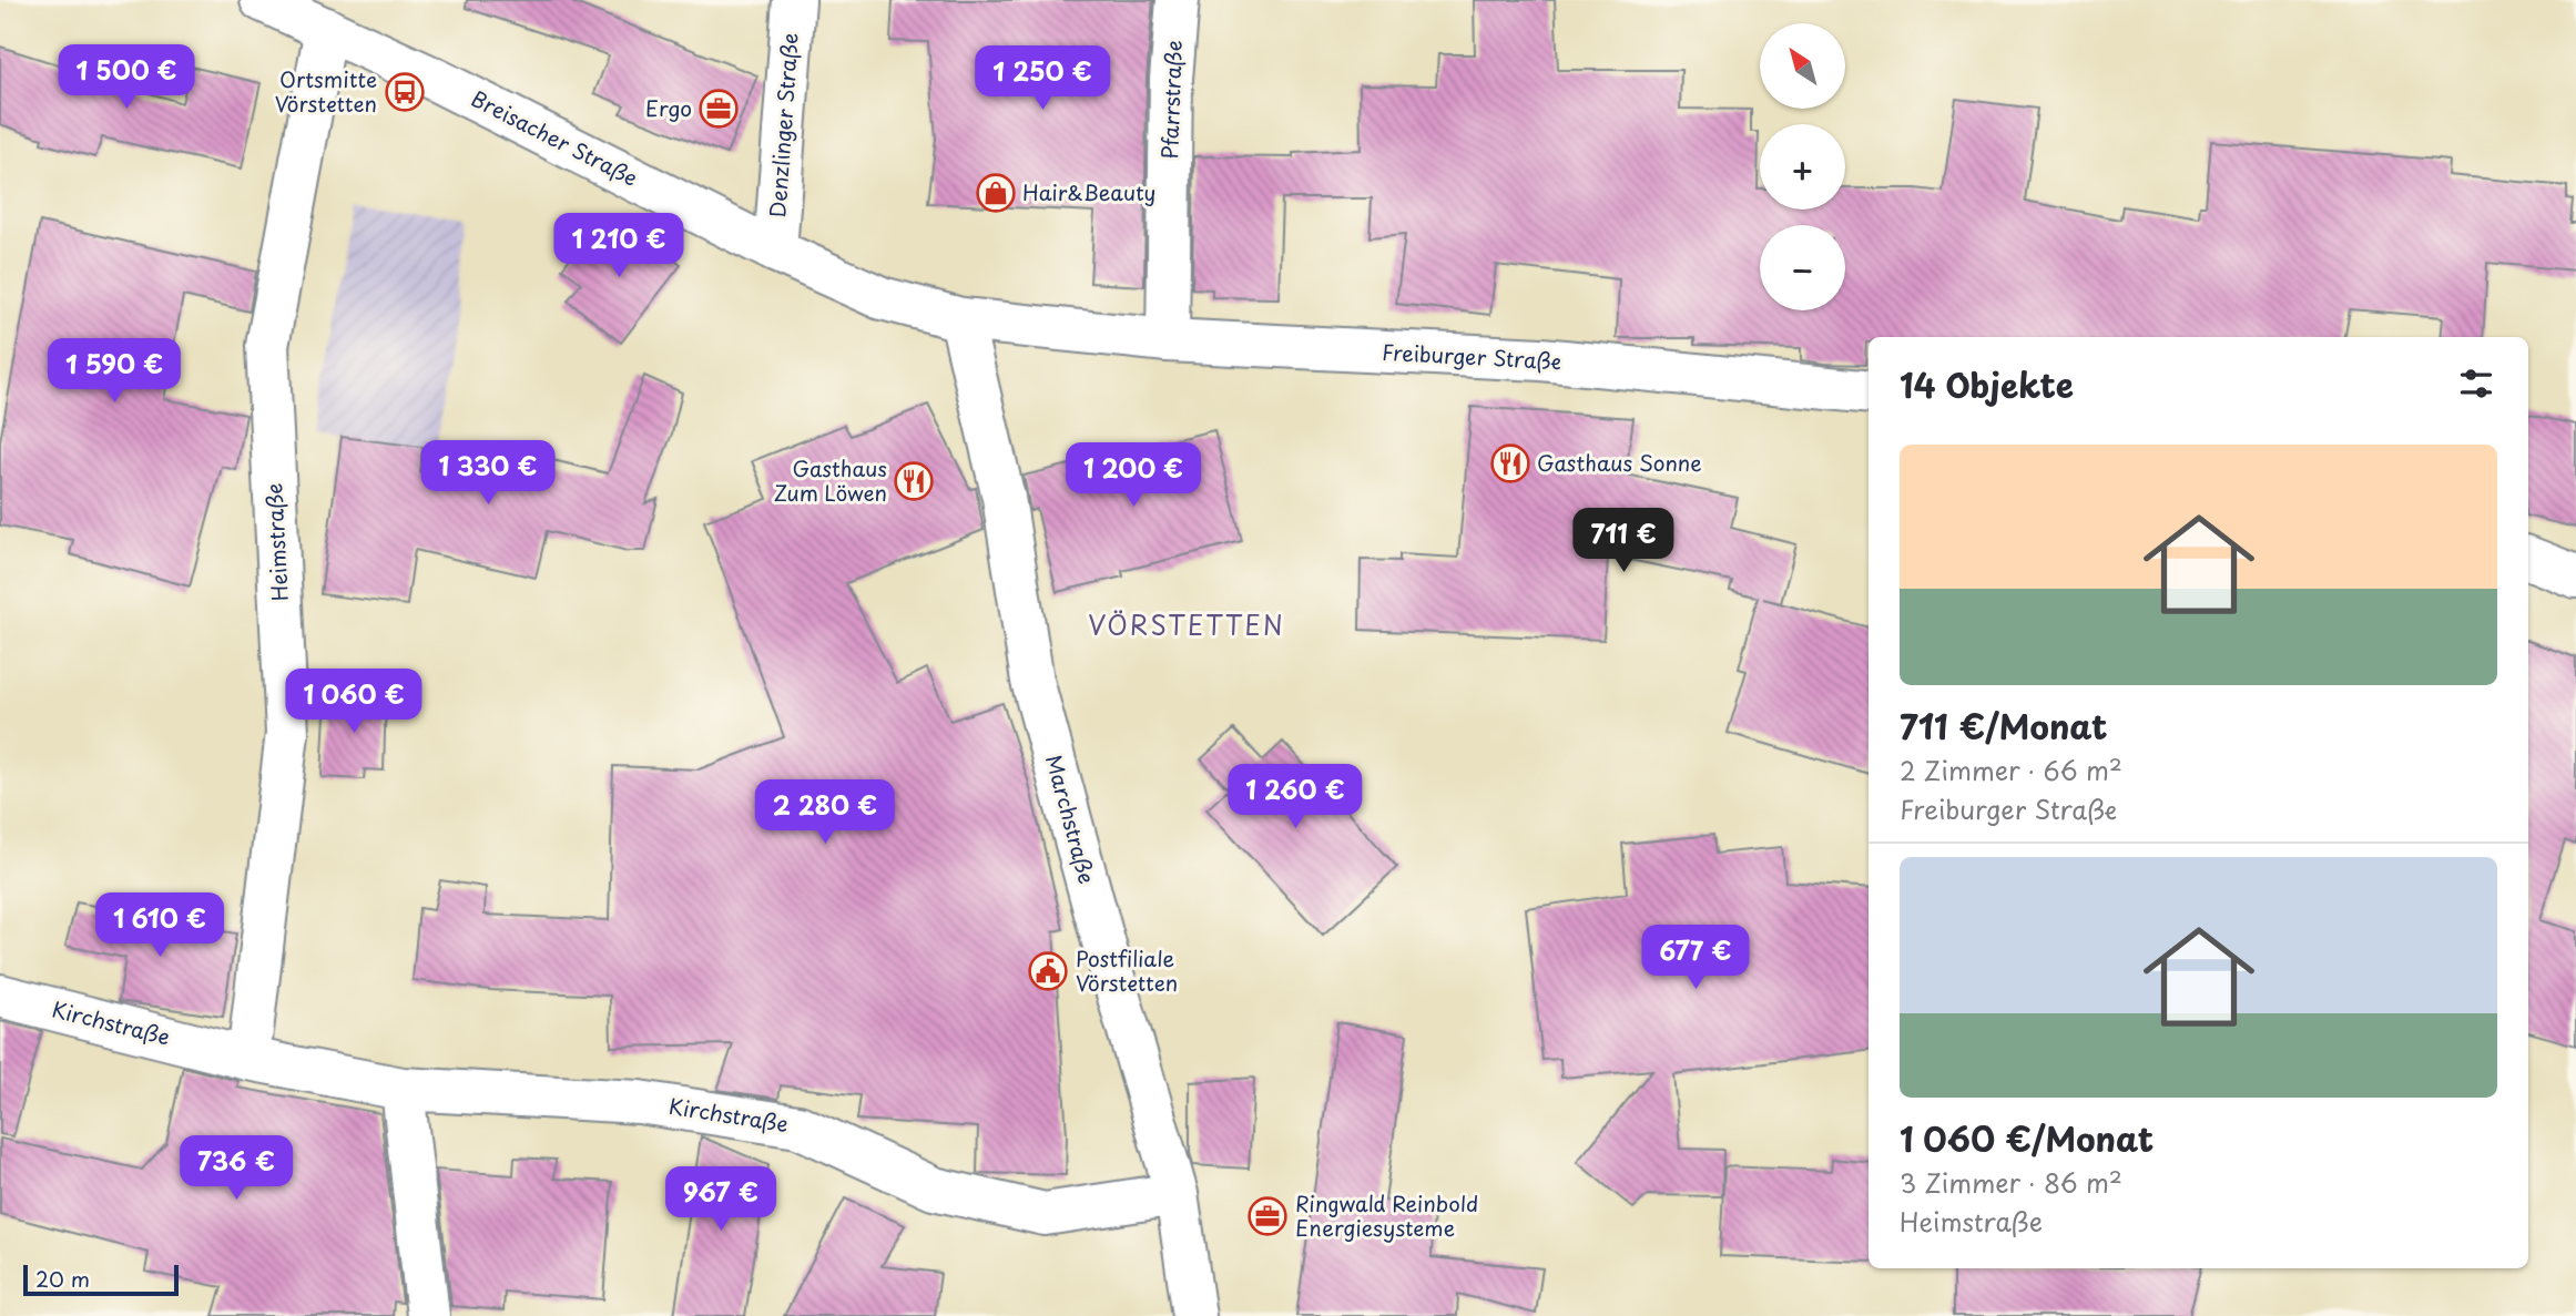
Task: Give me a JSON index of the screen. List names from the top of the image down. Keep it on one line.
{"streets":{"street":["Pfarrstraße","Denzlinger Straße","Breisacher Straße","Freiburger Straße","Heimstraße","Marchstraße","Kirchstraße"]},"crossings":[["Pfarrstraße","Freiburger Straße"],["Denzlinger Straße","Breisacher Straße"],["Breisacher Straße","Freiburger Straße"],["Breisacher Straße","Heimstraße"],["Breisacher Straße","Marchstraße"],["Heimstraße","Kirchstraße"],["Marchstraße","Kirchstraße"]],"districts":["VÖRSTETTEN"],"places":{"bus stop":["Ortsmitte Vörstetten"],"office":["Ergo","Ringwald Reinbold Energiesysteme"],"shop":["Hair&Beauty"],"restaurant":["Gasthaus Sonne","Gasthaus Zum Löwen"],"public building":["Postfiliale Vörstetten"]},"scale_bar":"20 m","north":"top left","page":{"map_buttons":["+","−"],"price":["1 500 €","1 250 €","1 210 €","1 590 €","1 330 €","1 200 €","711 €","1 060 €","1 260 €","2 280 €","1 610 €","677 €","736 €","967 €"],"heading":"14 Objekte","list":[{"name":"711 €/Monat","note":"2 Zimmer · 66 m² · Freiburger Straße"},{"name":"1 060 €/Monat","note":"3 Zimmer · 86 m² · Heimstraße"}],"scale":"20 m"}}
